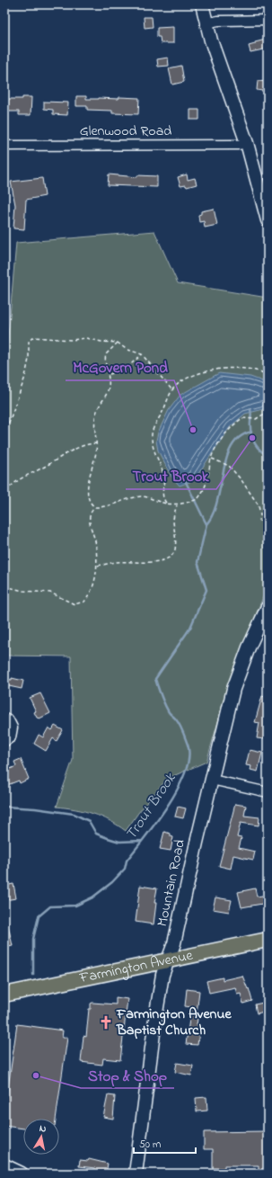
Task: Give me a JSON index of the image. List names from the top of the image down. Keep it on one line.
{"streets":{"main road":["Mountain Road","Farmington Avenue"],"street":["Glenwood Road"]},"crossings":[["Mountain Road","Farmington Avenue"]],"water":["Trout Brook"],"places":{"other":["McGovern Pond","Trout Brook","Stop & Shop"],"church":["Farmington Avenue Baptist Church"]},"scale_bar":"50 m","north":"top"}
